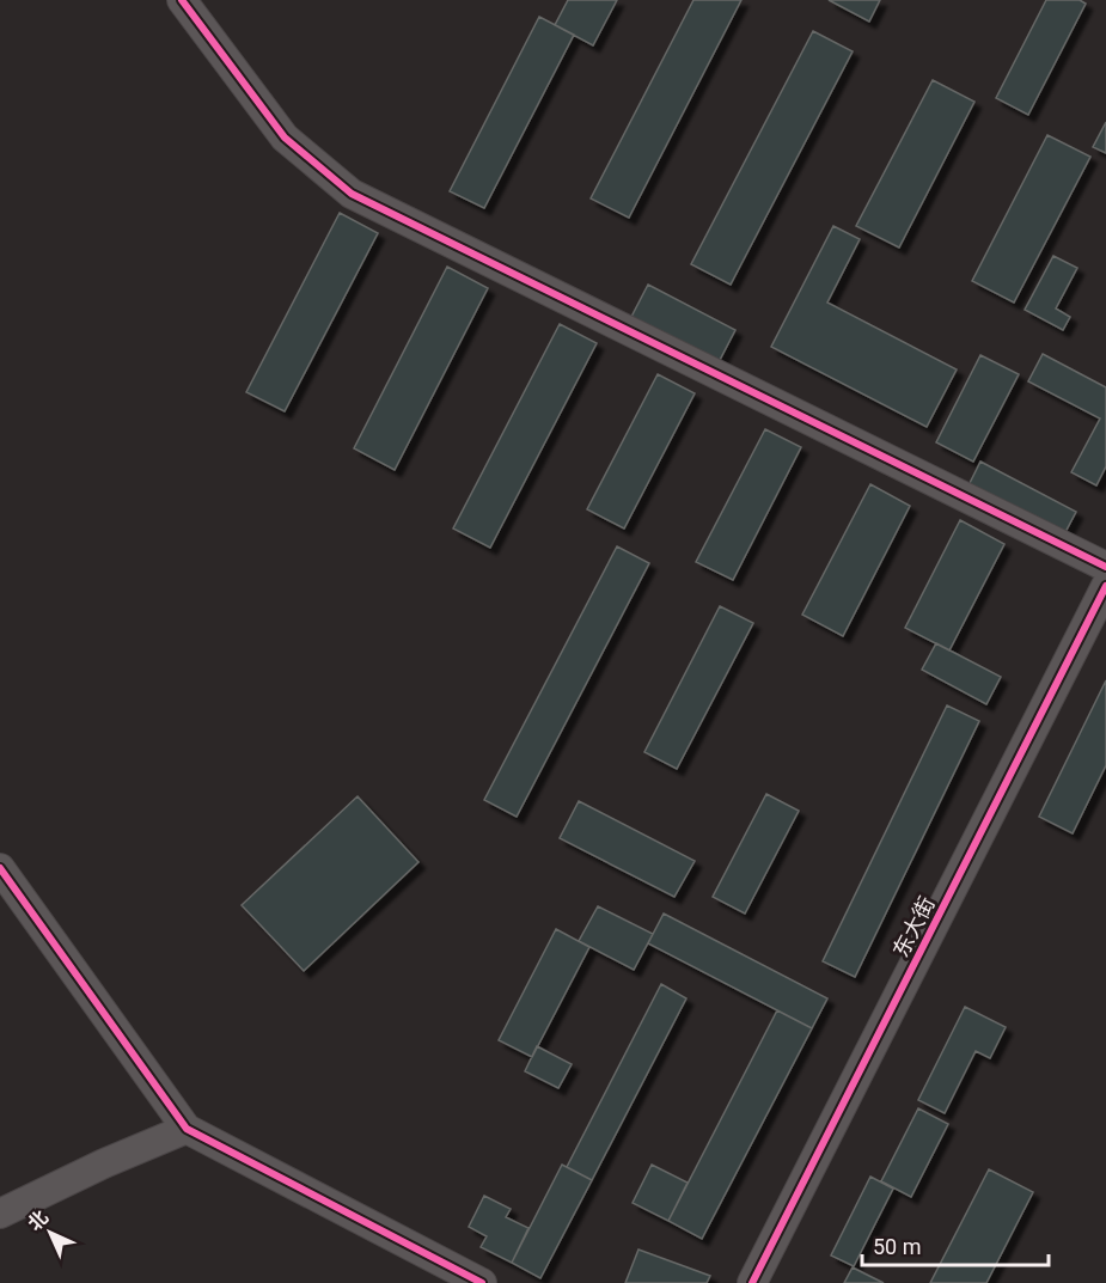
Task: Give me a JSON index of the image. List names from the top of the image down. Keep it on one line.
{"streets":{"street":["东大街"]},"scale_bar":"50 m","north":"top left"}
